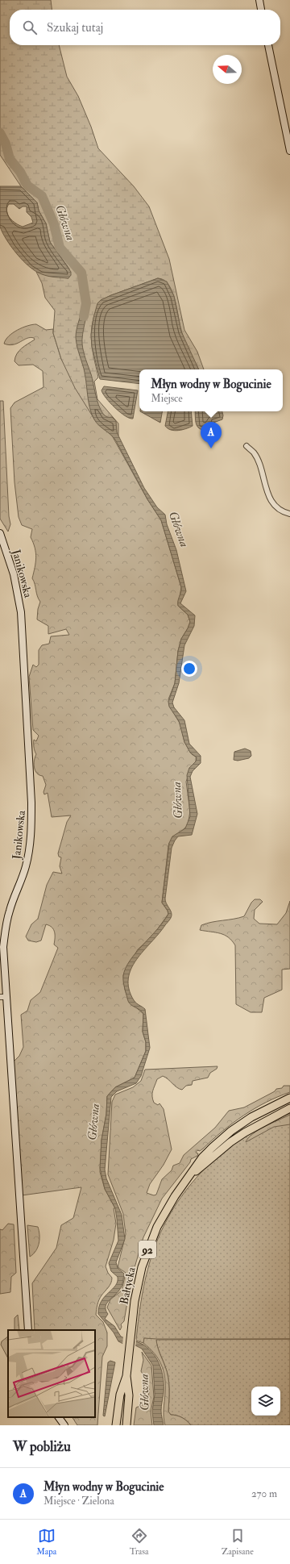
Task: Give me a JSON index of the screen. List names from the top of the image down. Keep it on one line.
{"streets":{"main road":["92","Bałtycka"],"street":["Janikowska"]},"water":["Główna"],"north":"left","page":{"search":"Szukaj tutaj","popup":["Młyn wodny w Bogucinie","Miejsce"],"pins":"A","heading":"W pobliżu","list":[{"mark":"A","name":"Młyn wodny w Bogucinie","note":"Miejsce · Zielona","value":"270 m"}],"nav":["Mapa","Trasa","Zapisane"]}}
